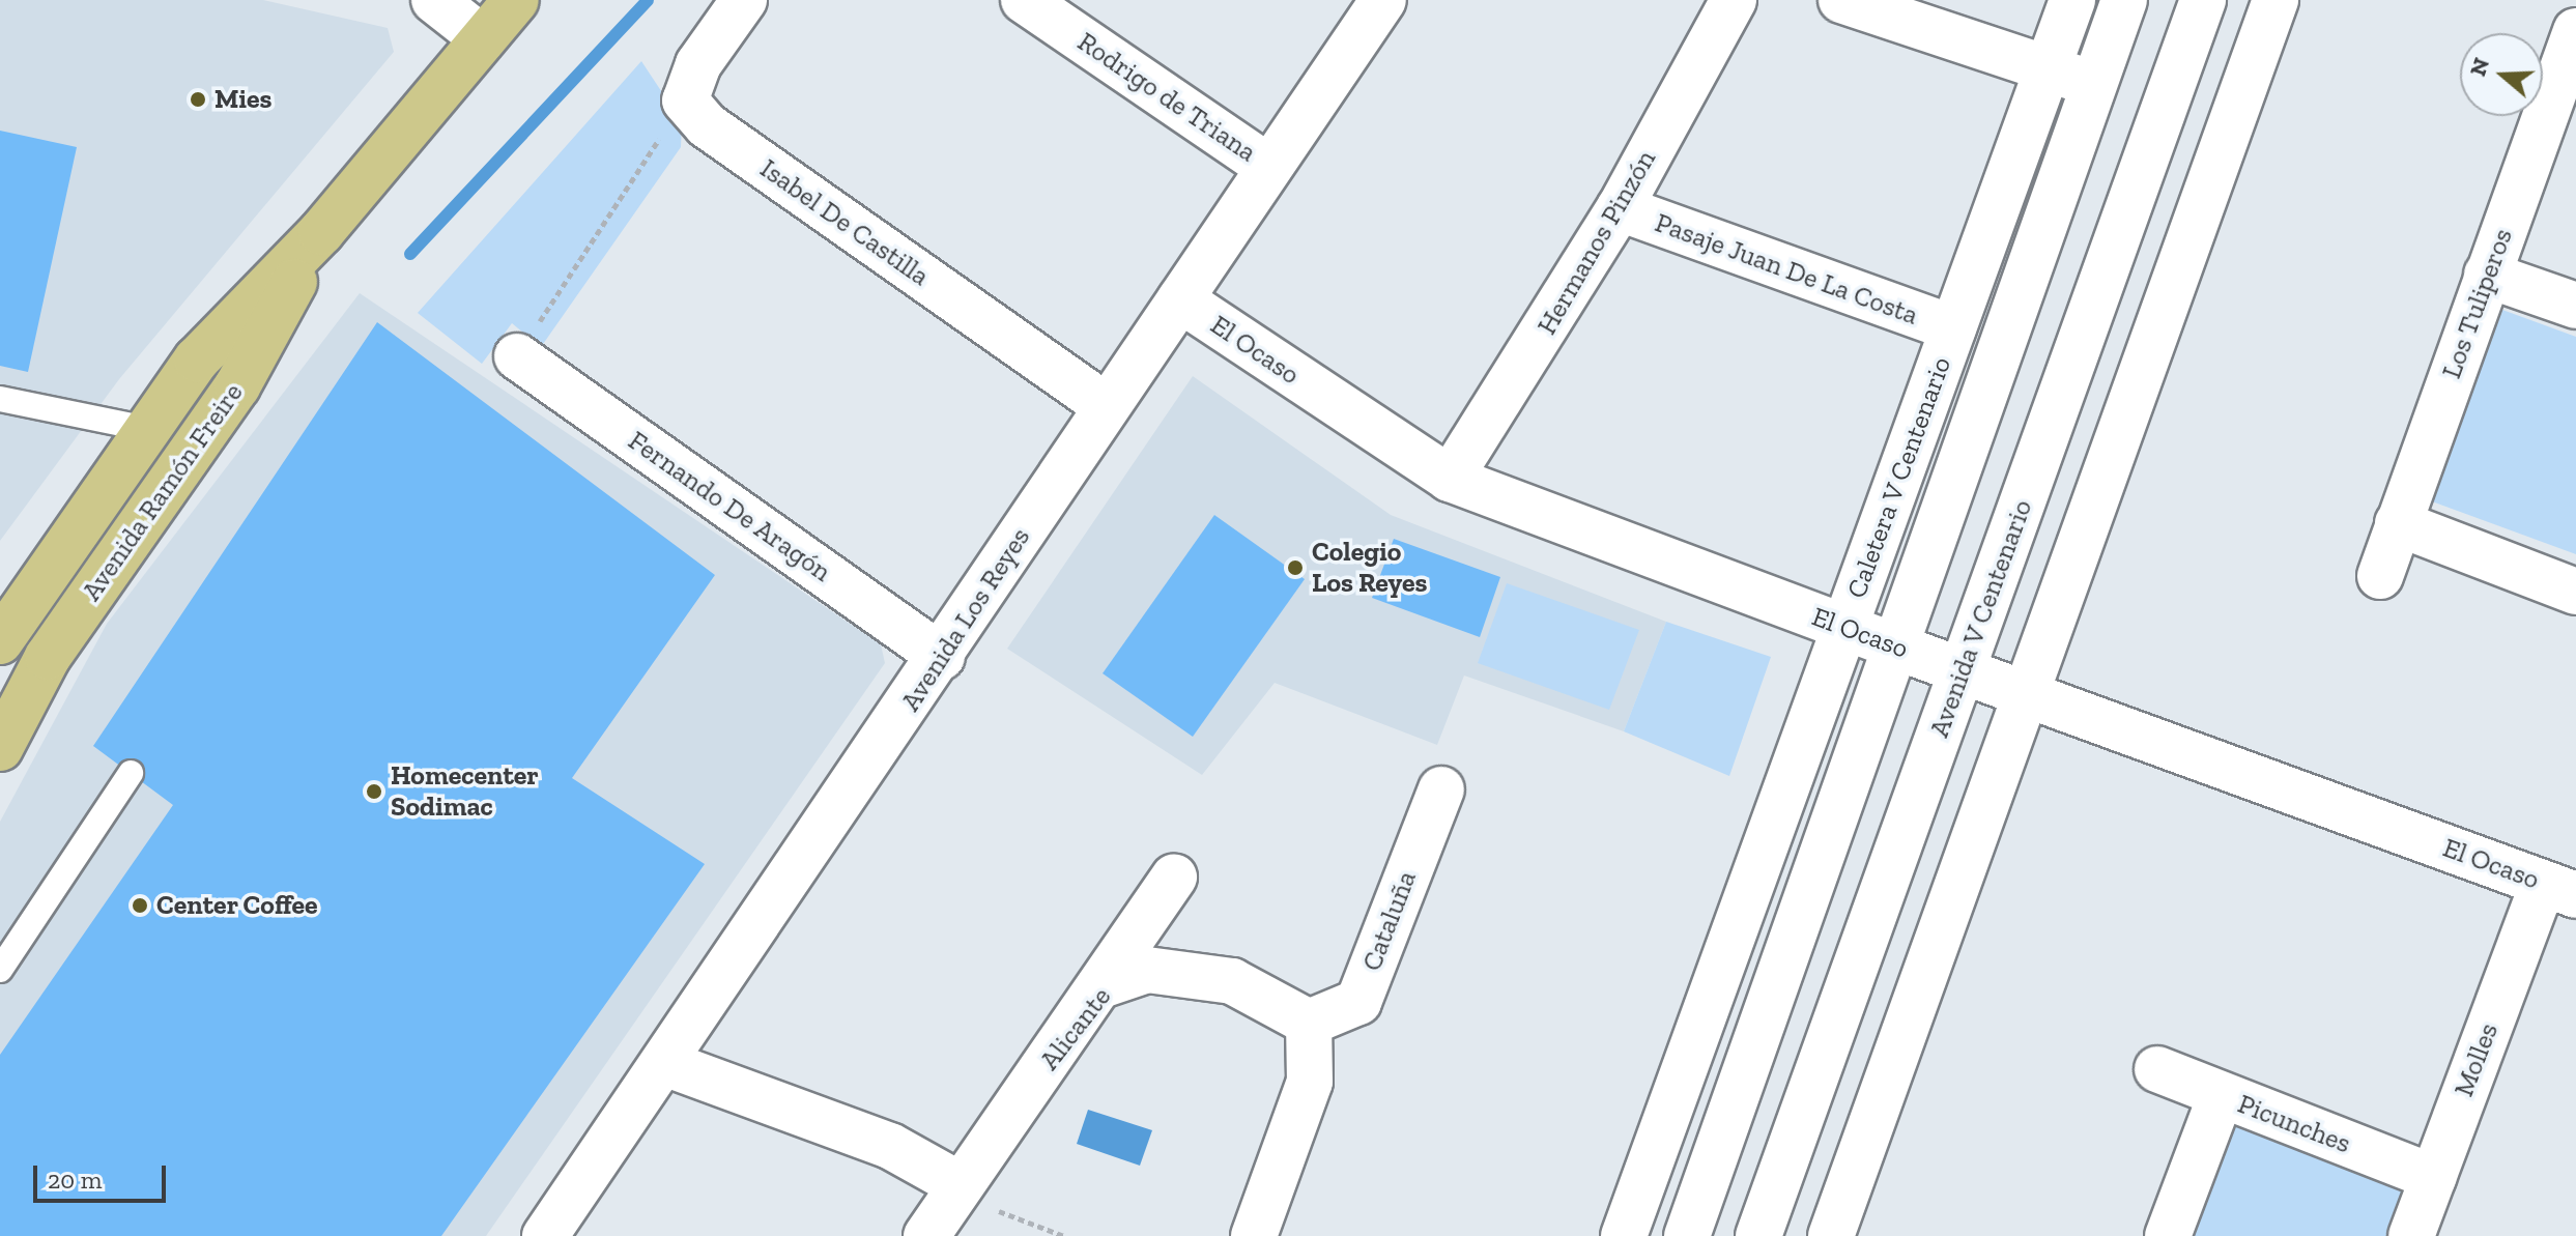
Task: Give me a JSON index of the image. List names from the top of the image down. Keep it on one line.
{"streets":{"main road":["Avenida Ramón Freire"],"street":["Rodrigo de Triana","Isabel De Castilla","Hermanos Pinzón","Pasaje Juan De La Costa","Los Tuliperos","El Ocaso","Caletera V Centenario","Fernando De Aragón","Avenida V Centenario","Avenida Los Reyes","Cataluña","Alicante","Molles","Picunches"]},"crossings":[["Rodrigo de Triana","Avenida Los Reyes"],["Isabel De Castilla","Avenida Los Reyes"],["Hermanos Pinzón","Pasaje Juan De La Costa"],["Hermanos Pinzón","El Ocaso"],["Pasaje Juan De La Costa","Caletera V Centenario"],["El Ocaso","Caletera V Centenario"],["El Ocaso","Avenida V Centenario"],["El Ocaso","Avenida Los Reyes"],["El Ocaso","Molles"],["Fernando De Aragón","Avenida Los Reyes"],["Cataluña","Alicante"],["Molles","Picunches"]],"places":["Mies","Colegio Los Reyes","Homecenter Sodimac","Center Coffee"],"scale_bar":"20 m","north":"left"}
